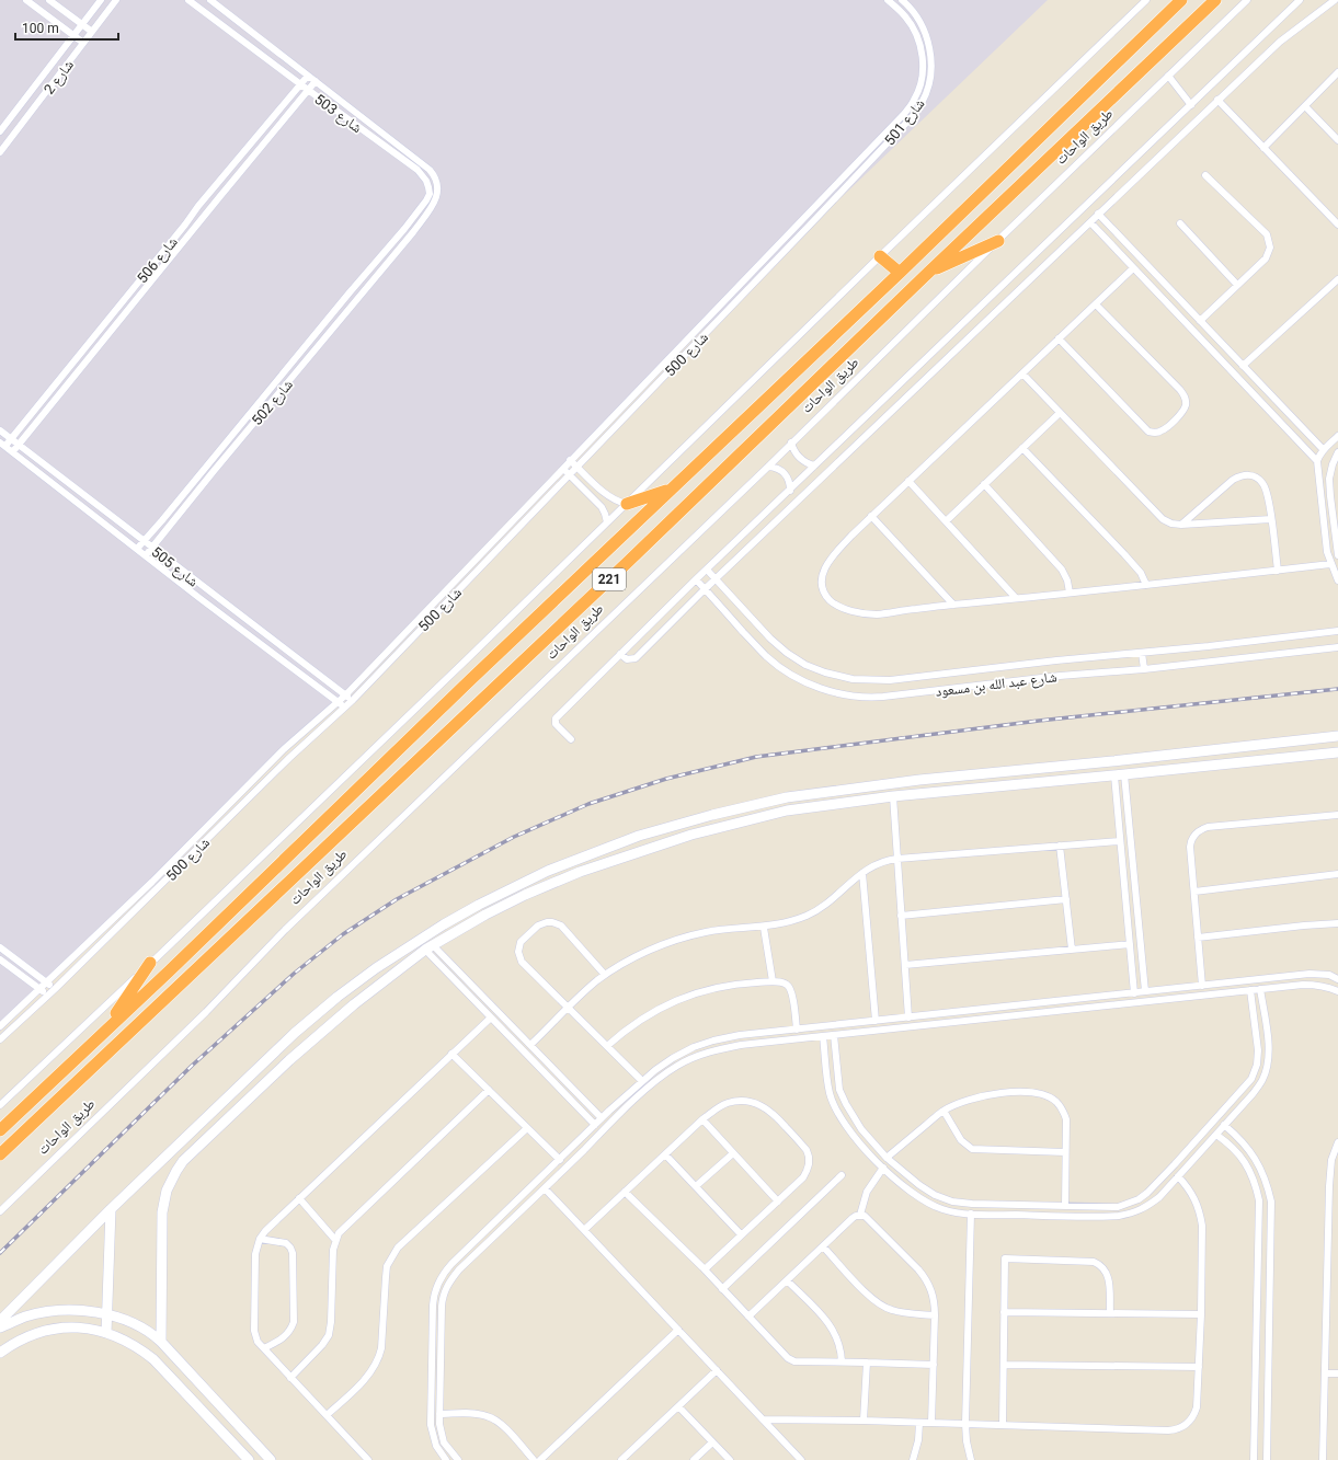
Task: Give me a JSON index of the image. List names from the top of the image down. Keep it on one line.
{"streets":{"highway":["طريق الواحات","221"],"street":["شارع 2","شارع 503","شارع 501","شارع 506","شارع 500","شارع 502","شارع 505","شارع عبد الله بن مسعود"]},"crossings":[["شارع 503","شارع 506"],["شارع 503","شارع 502"],["شارع 501","شارع 500"],["شارع 506","شارع 505"],["شارع 500","شارع 505"],["شارع 502","شارع 505"]],"scale_bar":"100 m"}
